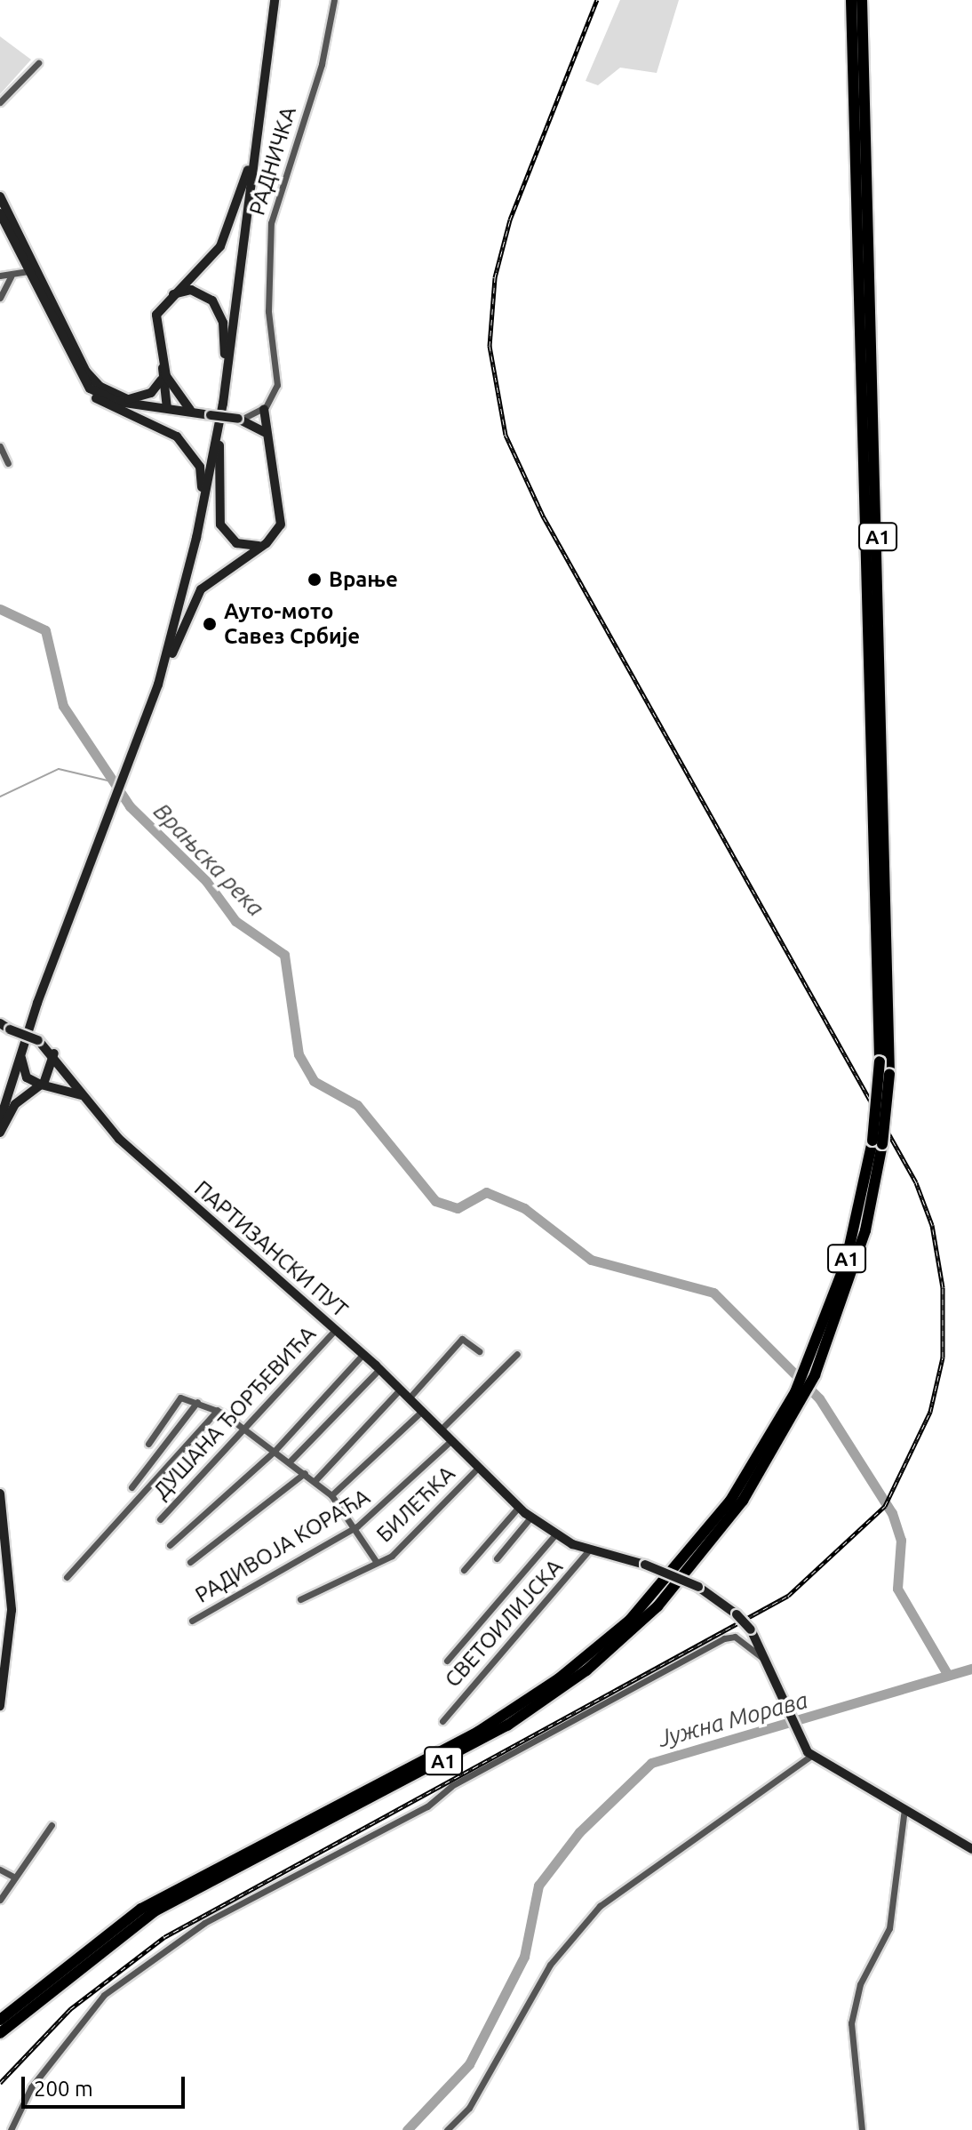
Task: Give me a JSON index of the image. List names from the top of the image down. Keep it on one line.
{"streets":{"highway":["A1"],"main road":["ПАРТИЗАНСКИ ПУТ"],"street":["РАДНИЧКА","ДУШАНА ЂОРЂЕВИЋА","БИЛЕЋКА","РАДИВОЈА КОРАЋА","СВЕТОИЛИЈСКА"]},"crossings":[["ПАРТИЗАНСКИ ПУТ","ДУШАНА ЂОРЂЕВИЋА"],["ПАРТИЗАНСКИ ПУТ","БИЛЕЋКА"],["ПАРТИЗАНСКИ ПУТ","РАДИВОЈА КОРАЋА"],["ПАРТИЗАНСКИ ПУТ","СВЕТОИЛИЈСКА"]],"water":["Врањска река","Јужна Морава"],"places":["Врање","Ауто-мото Савез Србије"],"scale_bar":"200 m"}
